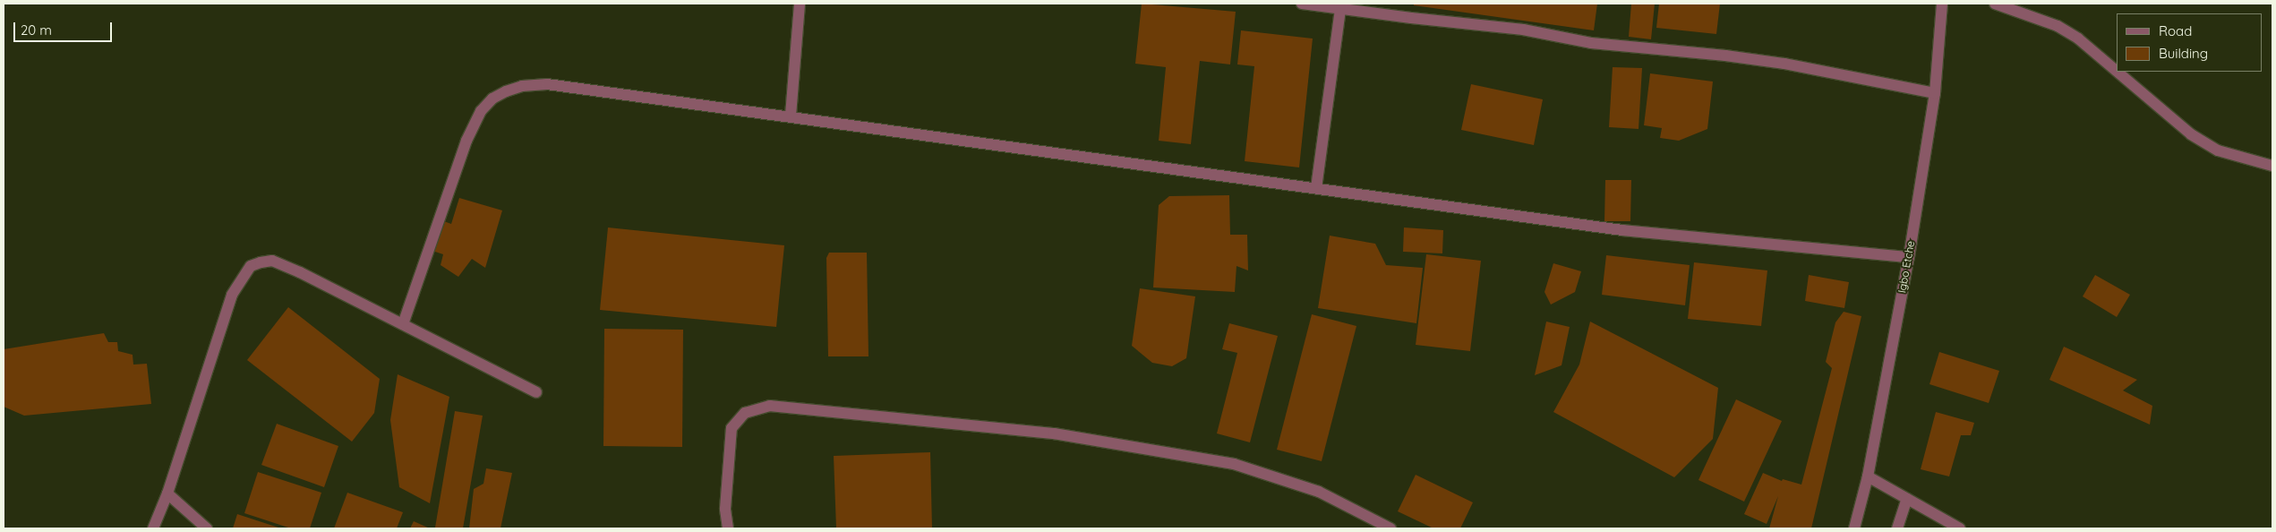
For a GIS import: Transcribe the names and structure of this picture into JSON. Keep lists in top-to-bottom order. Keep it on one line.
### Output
{"streets":{"street":["Igbo Etche"]},"legend":["Road","Building"],"scale_bar":"20 m"}
